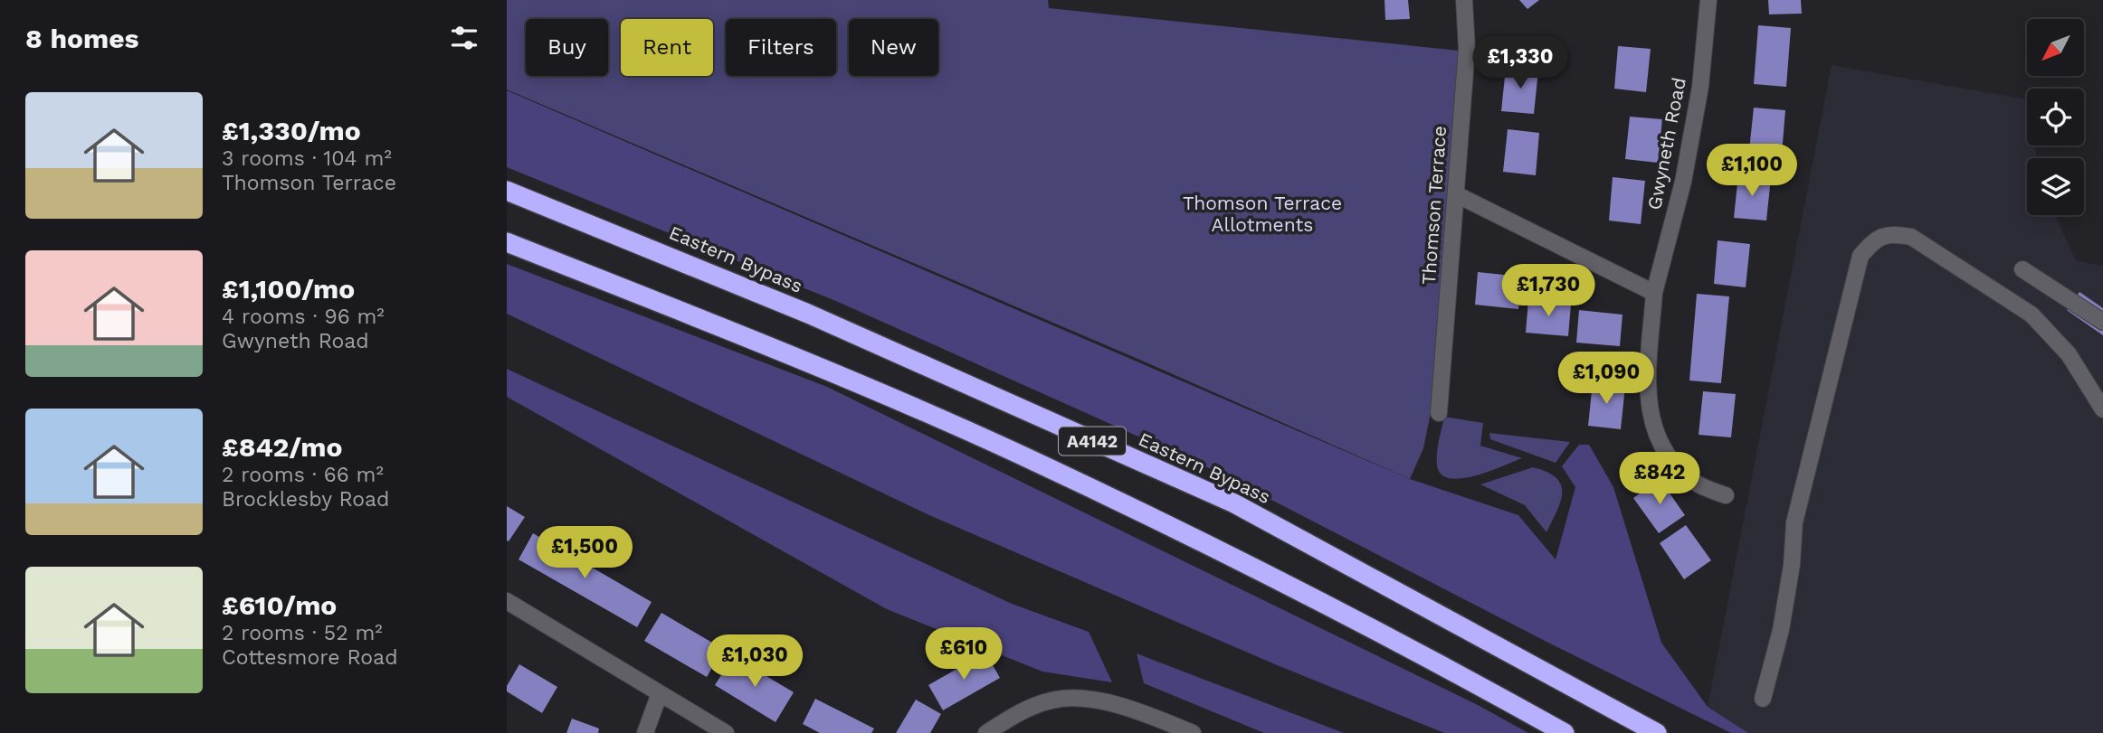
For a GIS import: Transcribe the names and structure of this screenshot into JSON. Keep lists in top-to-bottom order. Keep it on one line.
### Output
{"streets":{"highway":["Eastern Bypass","A4142"],"street":["Gwyneth Road","Thomson Terrace"]},"parks":["Thomson Terrace Allotments"],"north":"bottom left","page":{"heading":"8 homes","chip":["Buy","Rent","Filters","New"],"price":["£1,330","£1,100","£1,730","£1,090","£842","£1,500","£610","£1,030"],"list":[{"name":"£1,330/mo","note":"3 rooms · 104 m² · Thomson Terrace"},{"name":"£1,100/mo","note":"4 rooms · 96 m² · Gwyneth Road"},{"name":"£842/mo","note":"2 rooms · 66 m² · Brocklesby Road"},{"name":"£610/mo","note":"2 rooms · 52 m² · Cottesmore Road"}]}}
